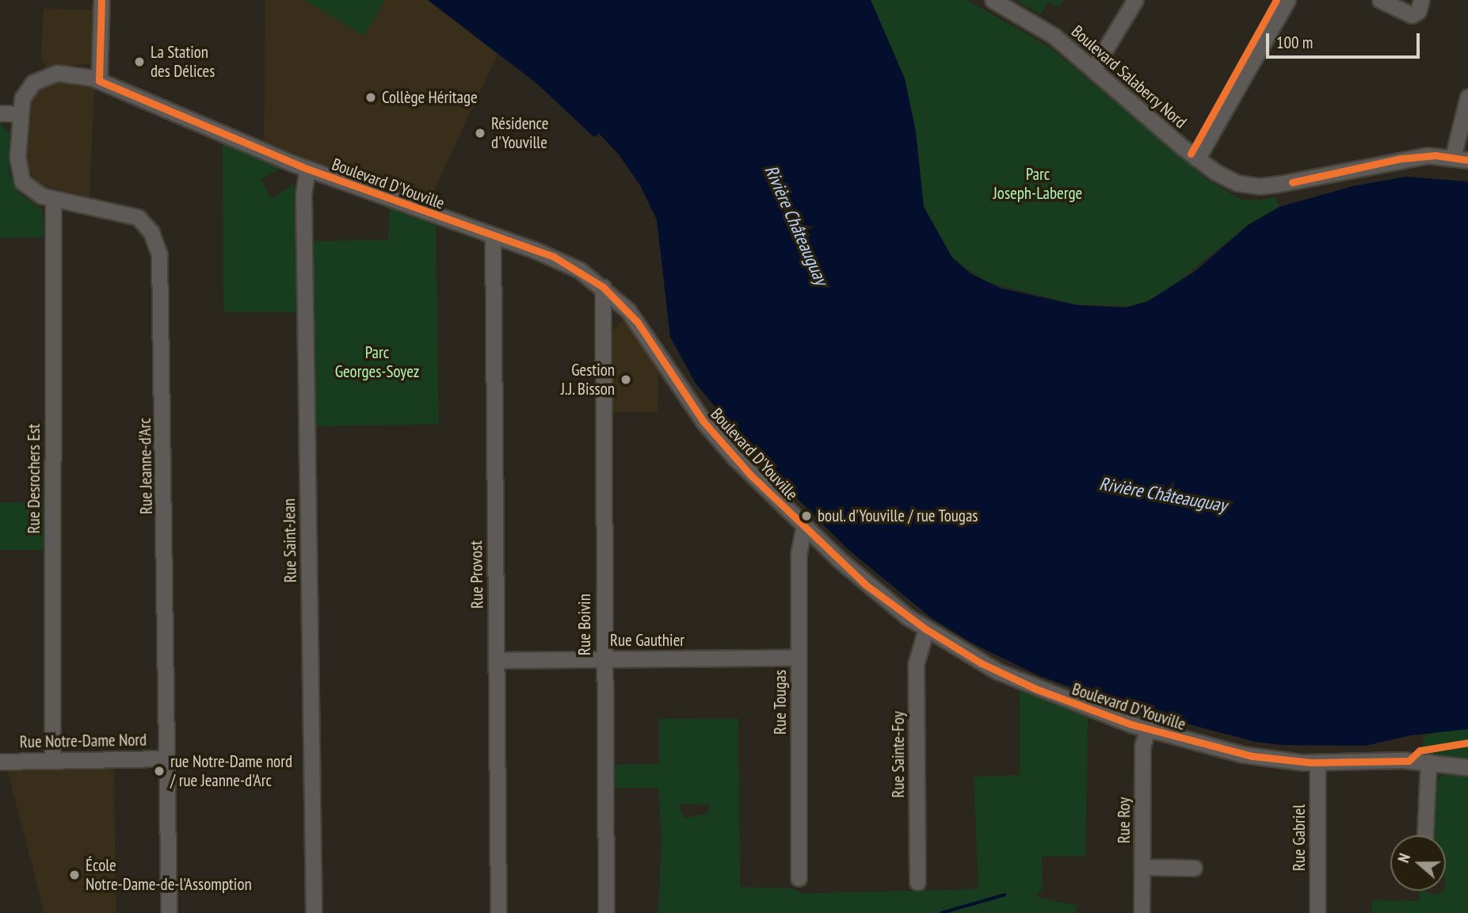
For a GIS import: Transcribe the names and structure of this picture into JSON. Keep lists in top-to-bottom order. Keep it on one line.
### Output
{"streets":{"street":["Boulevard Salaberry Nord","Boulevard D'Youville","Rue Jeanne-d'Arc","Rue Desrochers Est","Rue Saint-Jean","Rue Provost","Rue Boivin","Rue Gauthier","Rue Tougas","Rue Notre-Dame Nord","Rue Sainte-Foy","Rue Roy","Rue Gabriel"]},"crossings":[["Boulevard D'Youville","Rue Jeanne-d'Arc"],["Boulevard D'Youville","Rue Saint-Jean"],["Boulevard D'Youville","Rue Provost"],["Boulevard D'Youville","Rue Boivin"],["Boulevard D'Youville","Rue Tougas"],["Boulevard D'Youville","Rue Sainte-Foy"],["Boulevard D'Youville","Rue Roy"],["Boulevard D'Youville","Rue Gabriel"],["Rue Jeanne-d'Arc","Rue Desrochers Est"],["Rue Jeanne-d'Arc","Rue Notre-Dame Nord"],["Rue Desrochers Est","Rue Notre-Dame Nord"],["Rue Provost","Rue Gauthier"],["Rue Boivin","Rue Gauthier"],["Rue Gauthier","Rue Tougas"]],"water":["Rivière Châteauguay"],"parks":["Parc Joseph-Laberge","Parc Georges-Soyez"],"places":["La Station des Délices","Collège Héritage","Résidence d'Youville","Gestion J.J. Bisson","boul. d'Youville / rue Tougas","rue Notre-Dame nord / rue Jeanne-d'Arc","École Notre-Dame-de-l'Assomption"],"scale_bar":"100 m","north":"left"}
